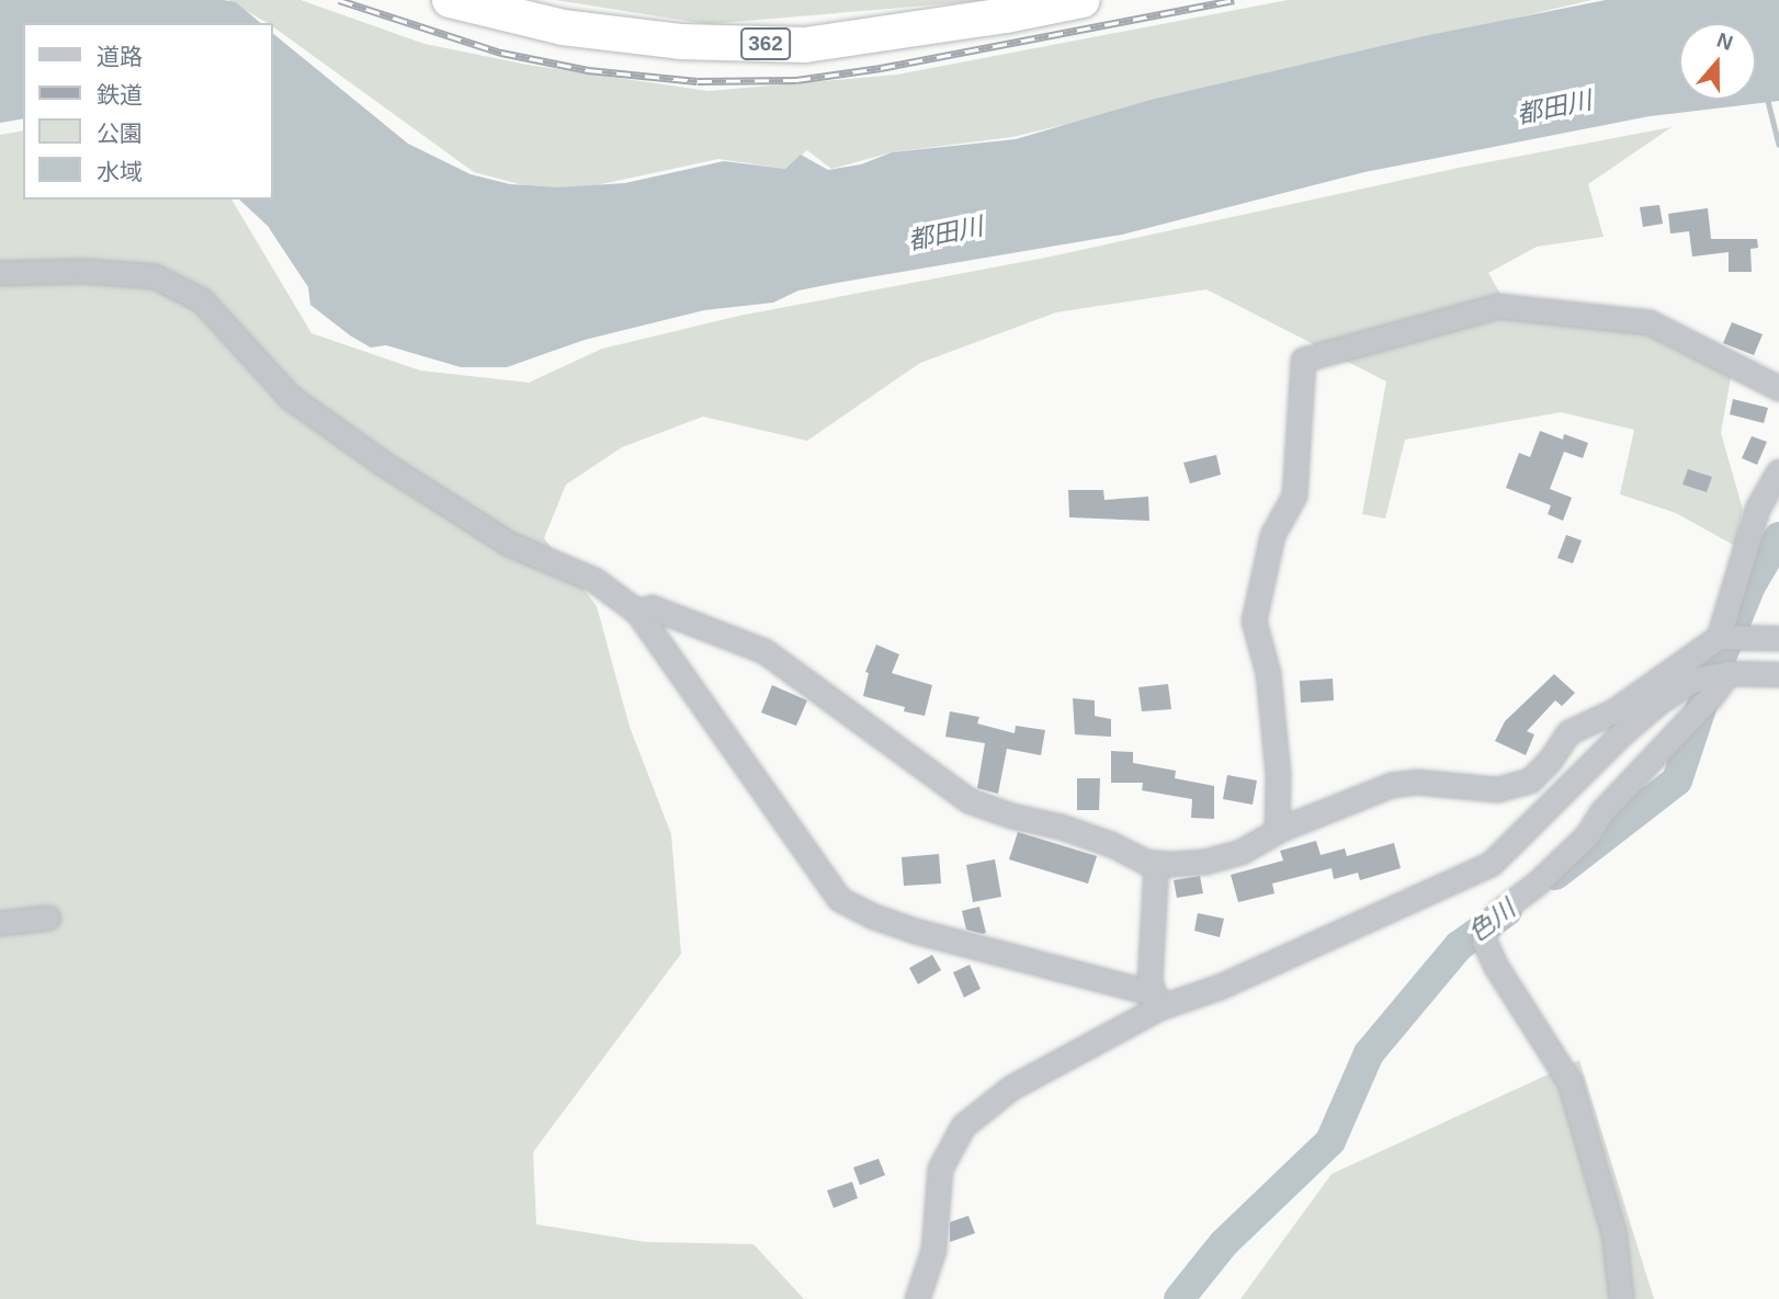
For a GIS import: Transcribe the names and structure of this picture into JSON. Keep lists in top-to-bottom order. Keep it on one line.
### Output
{"streets":{"highway":["362"]},"water":["都田川","色川"],"legend":["道路","鉄道","公園","水域"],"north":"top"}
